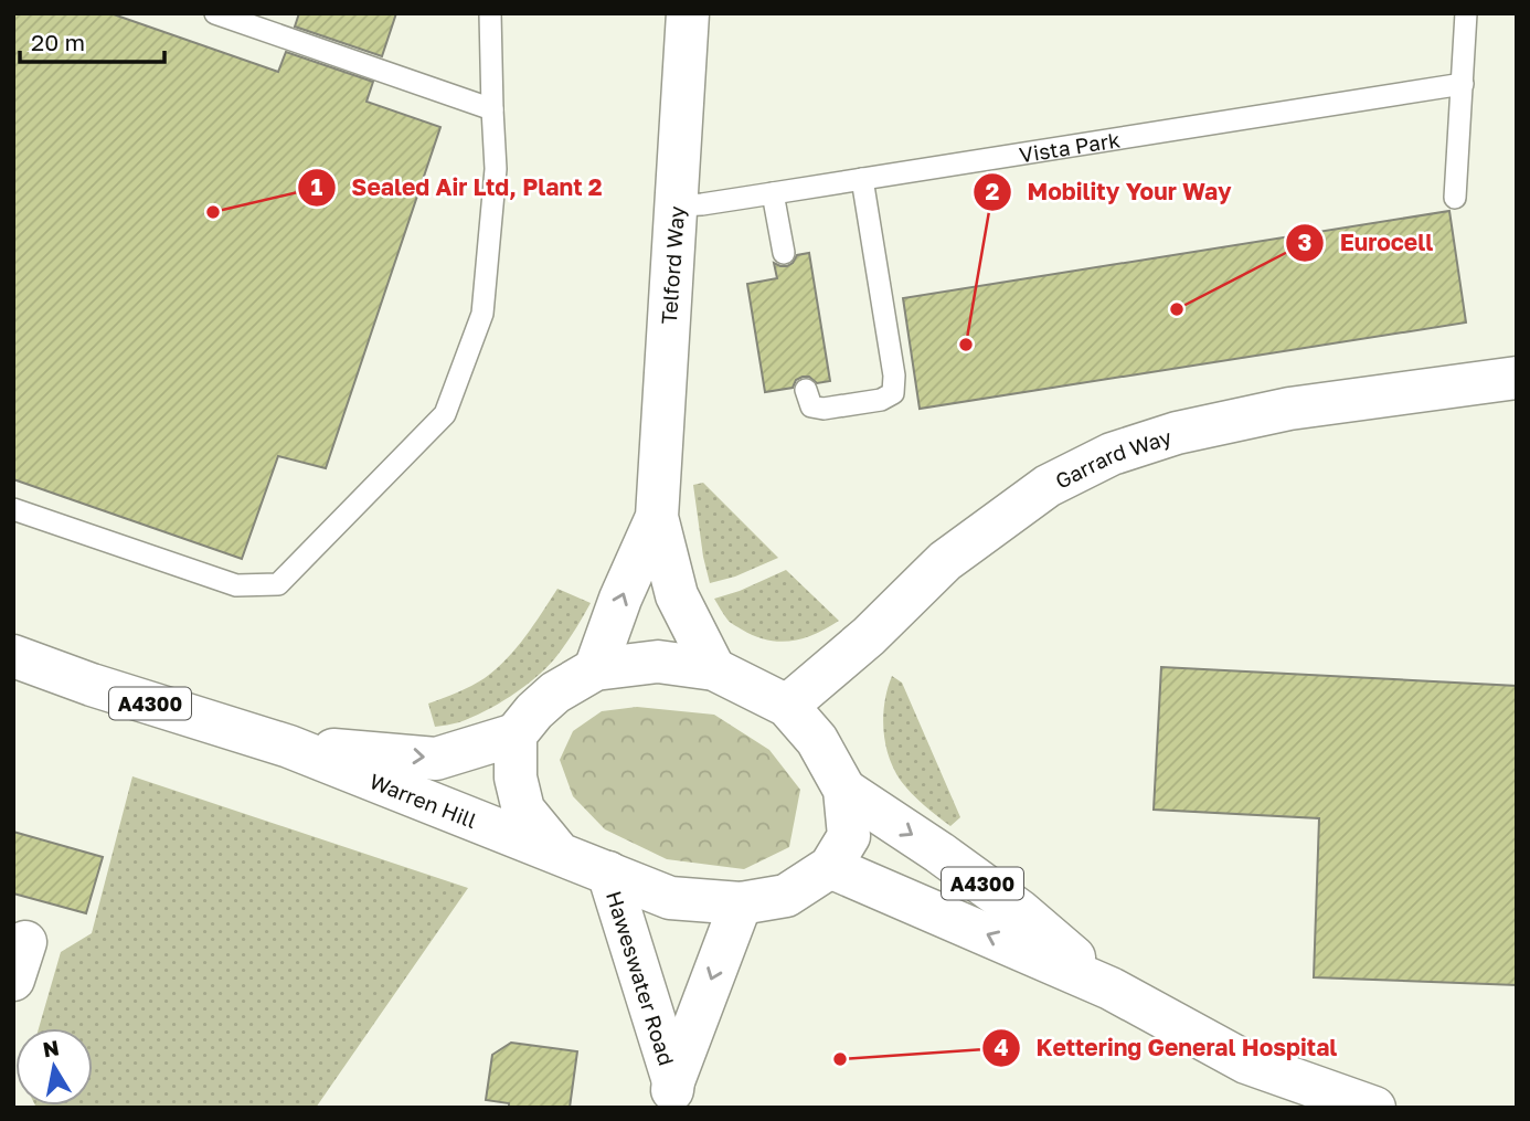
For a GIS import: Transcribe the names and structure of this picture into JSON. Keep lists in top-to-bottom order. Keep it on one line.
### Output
{"streets":{"main road":["Telford Way","Garrard Way","A4300","Warren Hill","Haweswater Road"],"lane":["Vista Park"]},"crossings":[["Vista Park","Telford Way"],["Telford Way","A4300"],["Garrard Way","A4300"],["A4300","Warren Hill"],["A4300","Haweswater Road"]],"one_way":["Haweswater Road"],"places":["Sealed Air Ltd, Plant 2","Eurocell","Mobility Your Way","Kettering General Hospital"],"scale_bar":"20 m","north":"top"}
